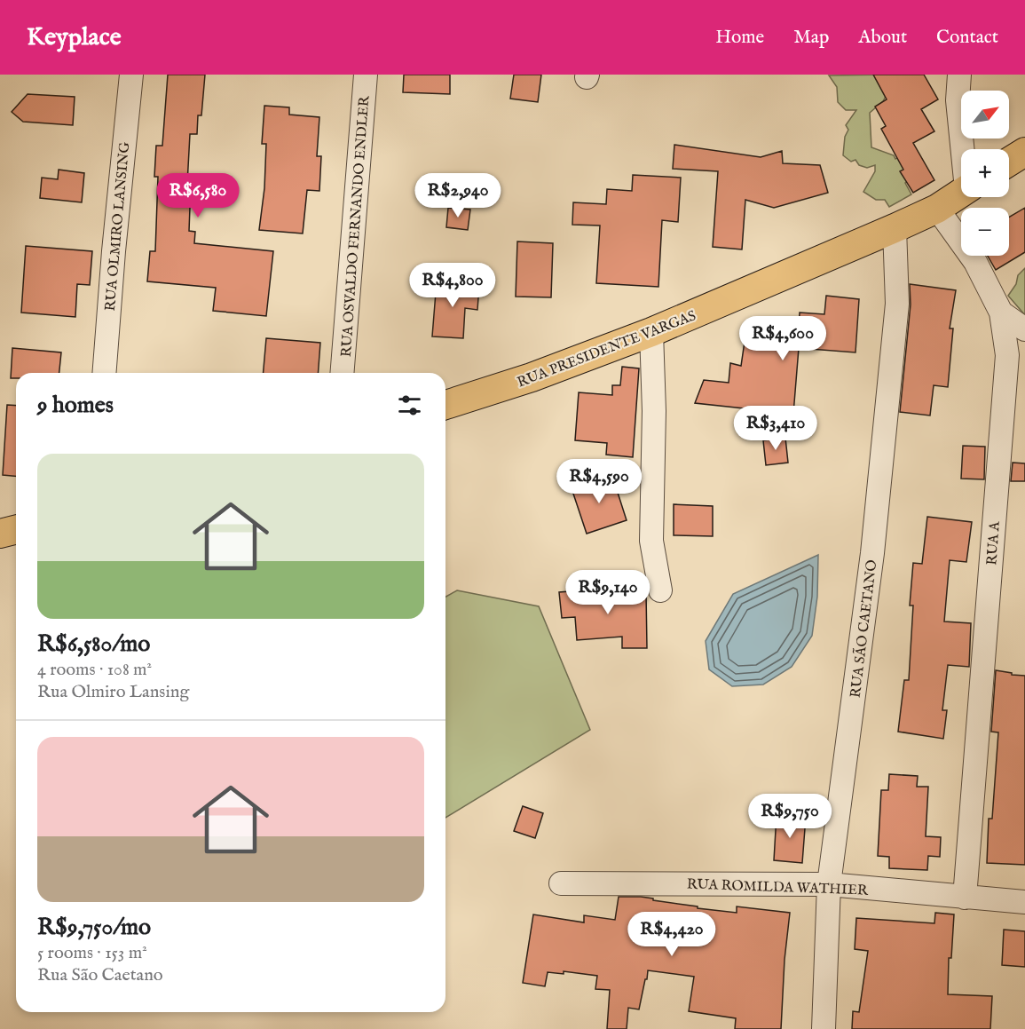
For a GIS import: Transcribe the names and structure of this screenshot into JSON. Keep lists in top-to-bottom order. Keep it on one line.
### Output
{"streets":{"main road":["RUA PRESIDENTE VARGAS"],"street":["RUA OLMIRO LANSING","RUA OSVALDO FERNANDO ENDLER","RUA A","RUA SÃO CAETANO","RUA ROMILDA WATHIER"]},"crossings":[["RUA PRESIDENTE VARGAS","RUA A"],["RUA PRESIDENTE VARGAS","RUA SÃO CAETANO"],["RUA A","RUA ROMILDA WATHIER"],["RUA SÃO CAETANO","RUA ROMILDA WATHIER"]],"north":"top right","page":{"header":"Keyplace","nav":["Home","Map","About","Contact"],"map_buttons":["+","−"],"price":["R$6,580","R$2,940","R$4,800","R$4,600","R$3,410","R$4,590","R$9,140","R$9,750","R$4,420"],"heading":"9 homes","list":[{"name":"R$6,580/mo","note":"4 rooms · 108 m² · Rua Olmiro Lansing"},{"name":"R$9,750/mo","note":"5 rooms · 153 m² · Rua São Caetano"}]}}
